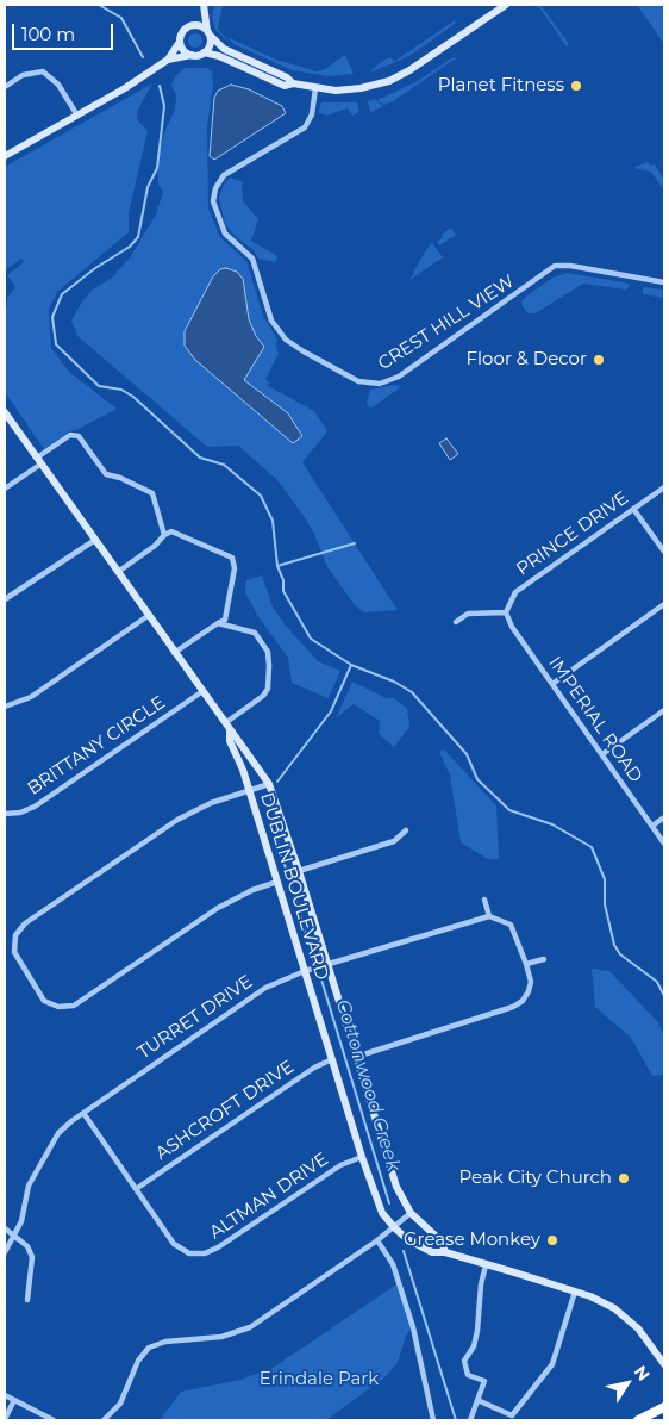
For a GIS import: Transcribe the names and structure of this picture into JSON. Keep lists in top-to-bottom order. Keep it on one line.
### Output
{"streets":{"main road":["DUBLIN BOULEVARD"],"street":["CREST HILL VIEW","PRINCE DRIVE","IMPERIAL ROAD","BRITTANY CIRCLE","TURRET DRIVE","ASHCROFT DRIVE","ALTMAN DRIVE"]},"crossings":[["PRINCE DRIVE","IMPERIAL ROAD"],["BRITTANY CIRCLE","DUBLIN BOULEVARD"],["DUBLIN BOULEVARD","TURRET DRIVE"],["DUBLIN BOULEVARD","ASHCROFT DRIVE"],["DUBLIN BOULEVARD","ALTMAN DRIVE"],["TURRET DRIVE","ALTMAN DRIVE"],["ASHCROFT DRIVE","ALTMAN DRIVE"]],"water":["Cottonwood Creek"],"parks":["Erindale Park"],"places":["Planet Fitness","Floor & Decor","Peak City Church","Grease Monkey"],"scale_bar":"100 m","north":"top right"}
